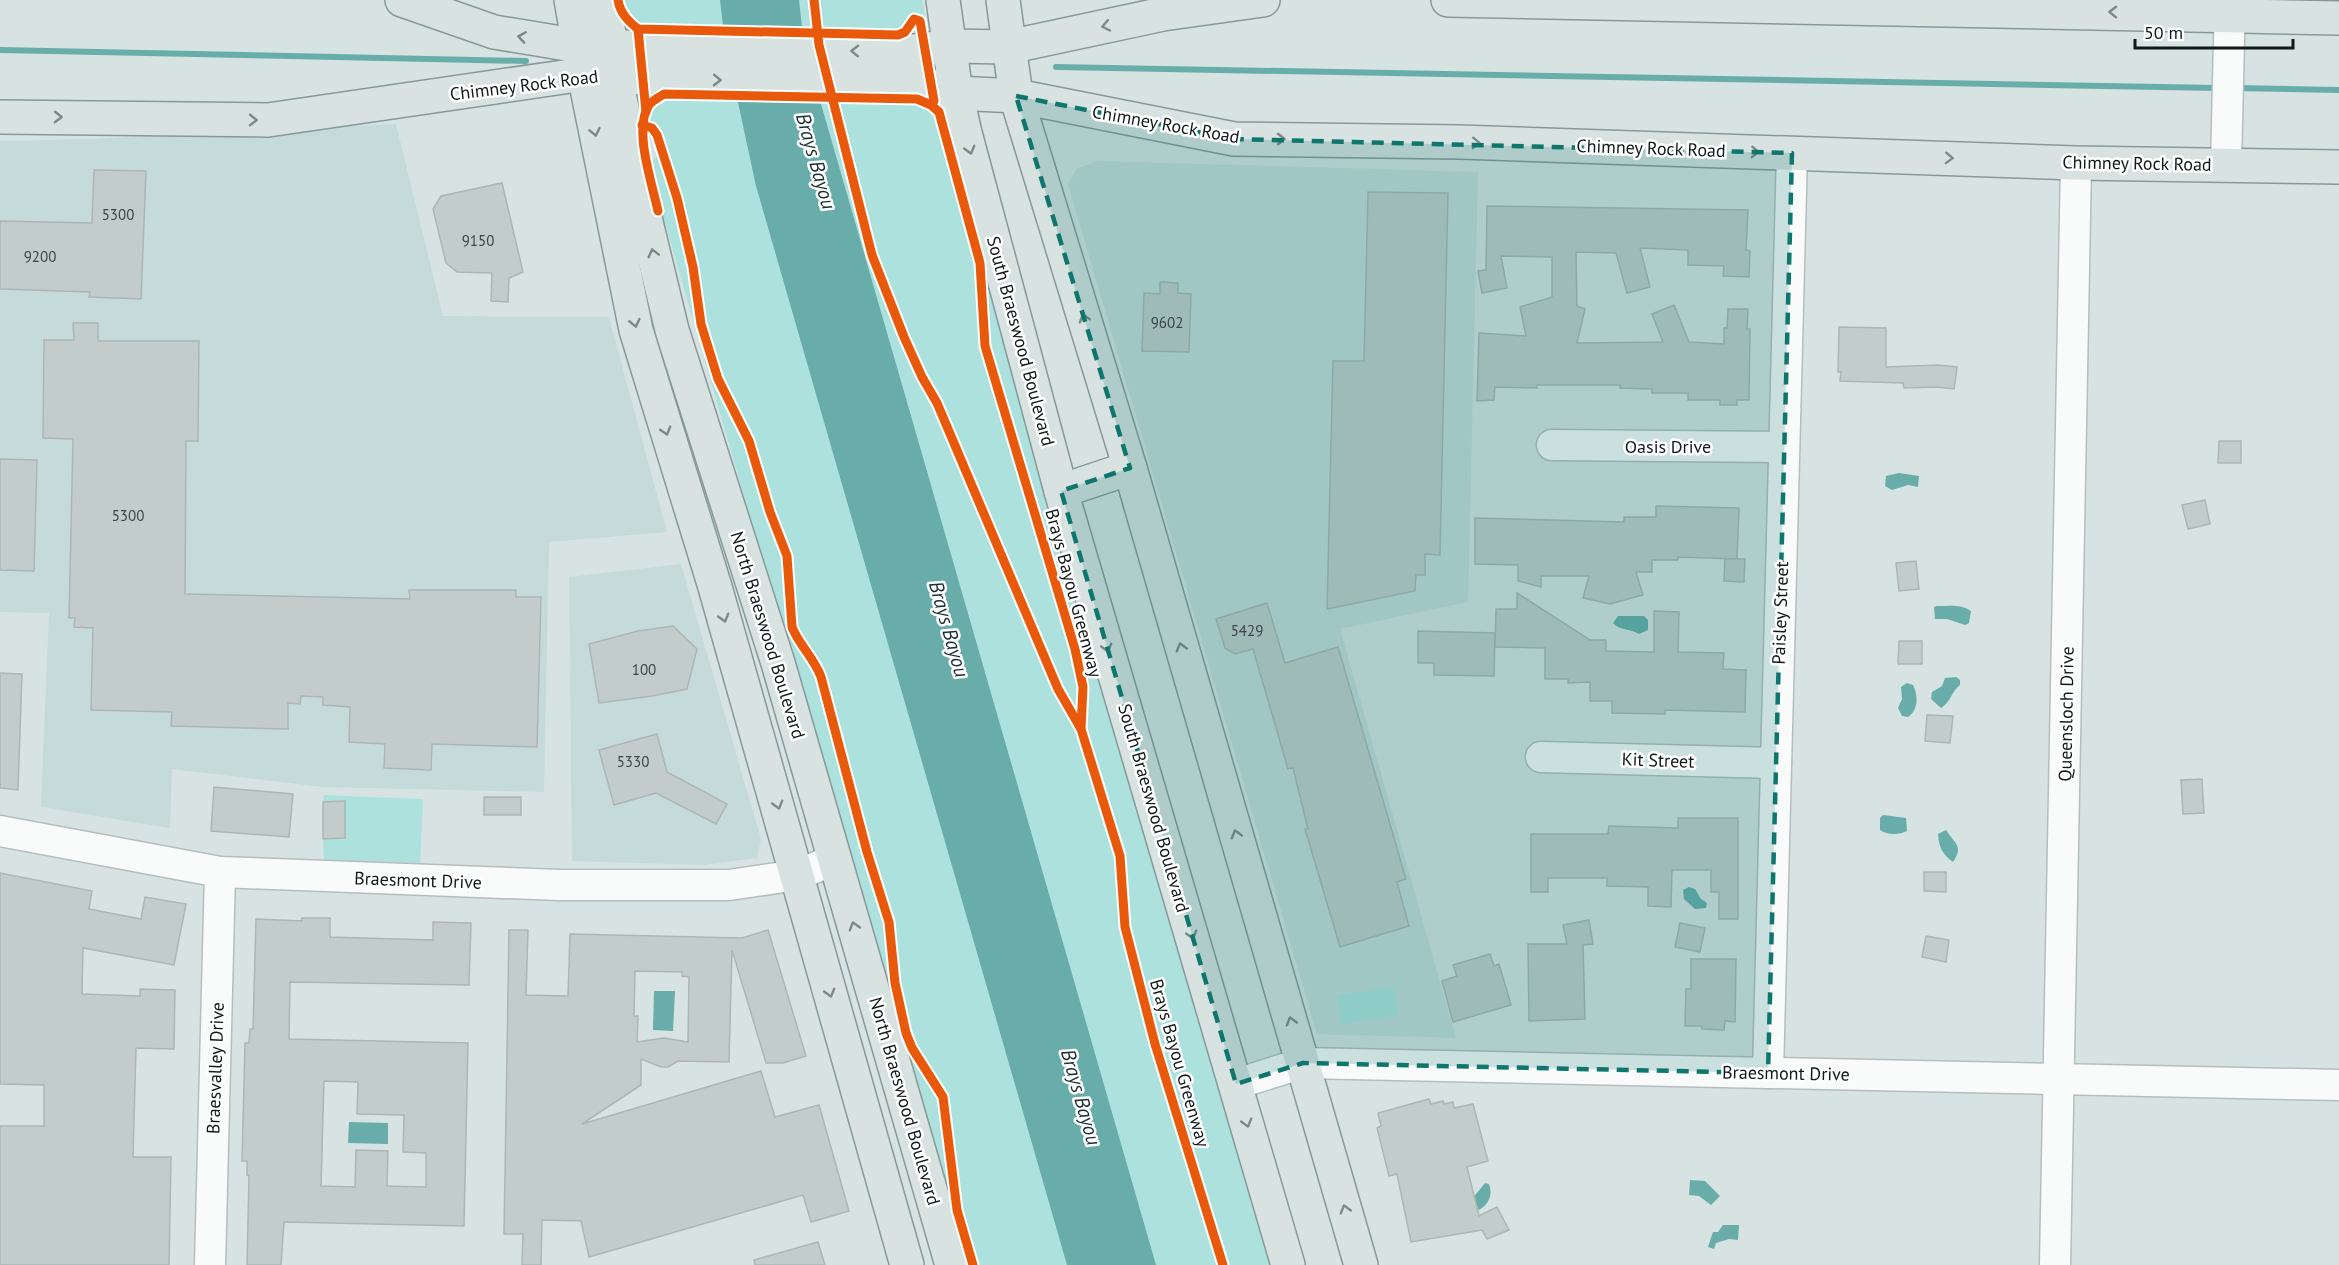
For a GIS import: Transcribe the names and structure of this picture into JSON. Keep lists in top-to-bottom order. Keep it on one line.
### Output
{"streets":{"main road":["Chimney Rock Road","South Braeswood Boulevard","North Braeswood Boulevard"],"street":["Oasis Drive","Paisley Street","Queensloch Drive","Kit Street","Braesmont Drive","Braesvalley Drive"],"cycle path":["Brays Bayou Greenway"]},"crossings":[["Chimney Rock Road","South Braeswood Boulevard"],["Chimney Rock Road","Paisley Street"],["Chimney Rock Road","North Braeswood Boulevard"],["Chimney Rock Road","Queensloch Drive"],["South Braeswood Boulevard","Braesmont Drive"],["Oasis Drive","Paisley Street"],["Paisley Street","Kit Street"],["Paisley Street","Braesmont Drive"],["North Braeswood Boulevard","Braesmont Drive"],["Queensloch Drive","Braesmont Drive"],["Braesmont Drive","Braesvalley Drive"]],"water":["Brays Bayou"],"house_numbers":["5300","9150","9200","9602","5300","5429","100","5330"],"scale_bar":"50 m"}
